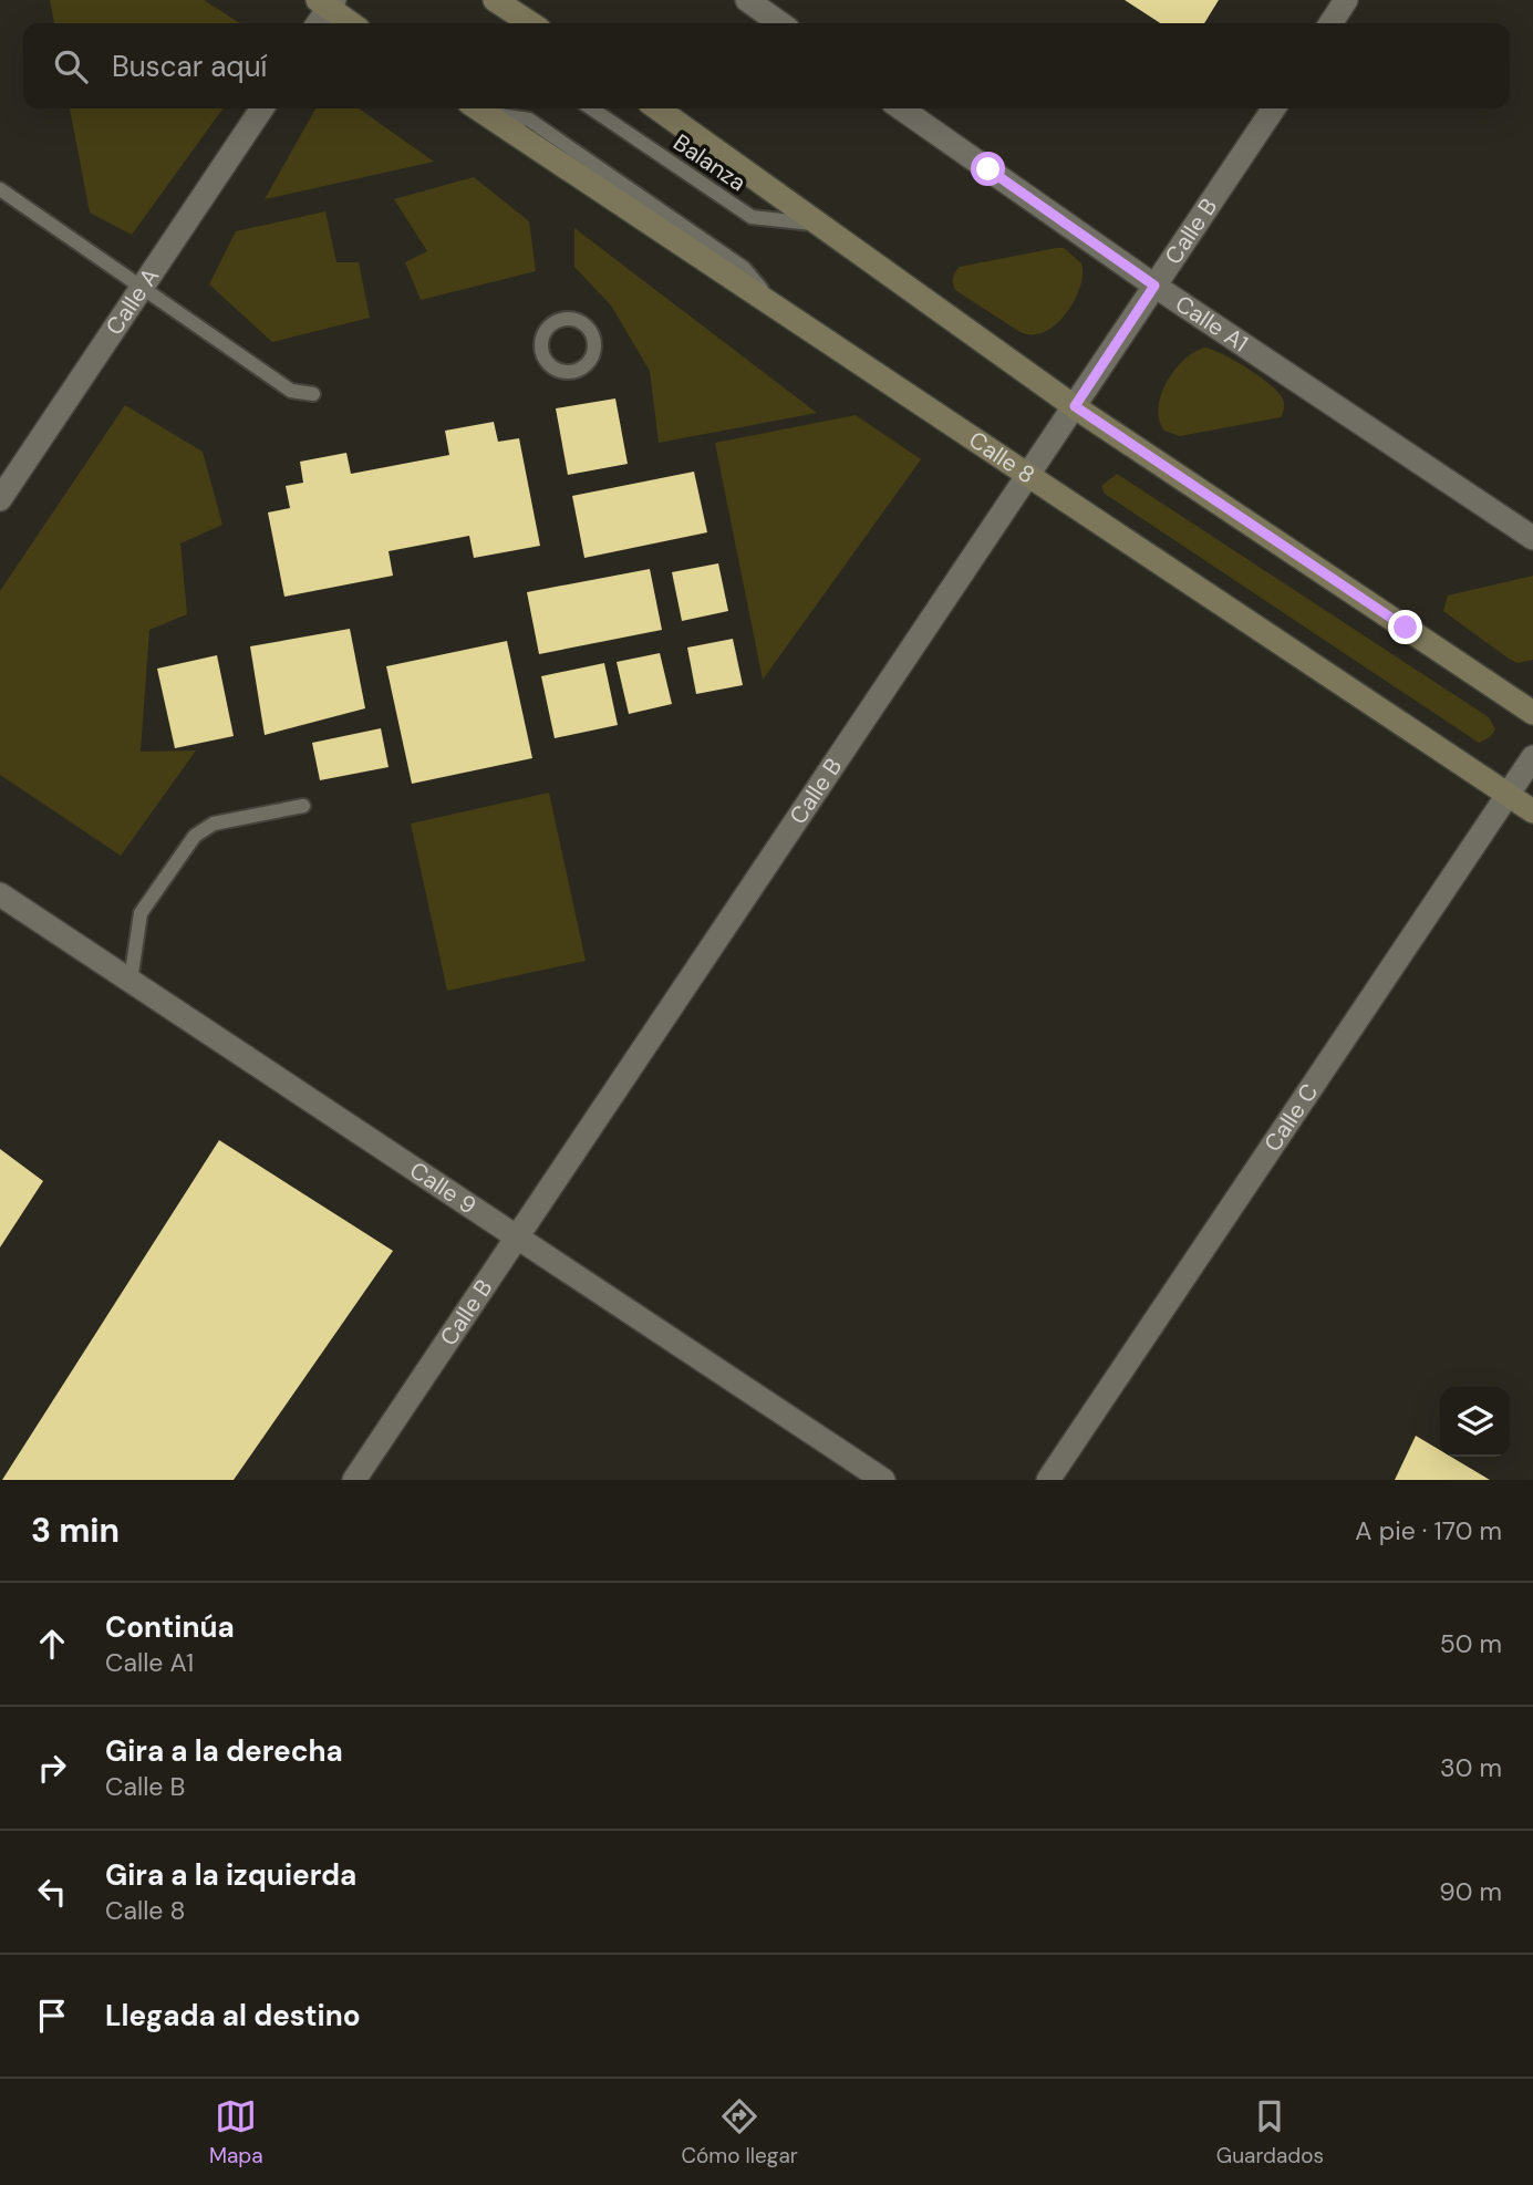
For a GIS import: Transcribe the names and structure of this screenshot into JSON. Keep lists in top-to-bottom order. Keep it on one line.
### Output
{"streets":{"street":["Calle B","Calle A","Calle A1","Calle 8","Calle C","Calle 9"],"lane":["Balanza"]},"crossings":[["Calle B","Calle A1"],["Calle B","Calle 8"],["Calle B","Calle 9"],["Calle 8","Calle C"]],"page":{"search":"Buscar aquí","heading":["3 min","A pie · 170 m"],"list":[["Continúa","Calle A1","50 m"],["Gira a la derecha","Calle B","30 m"],["Gira a la izquierda","Calle 8","90 m"],"Llegada al destino"],"nav":["Mapa","Cómo llegar","Guardados"]}}
